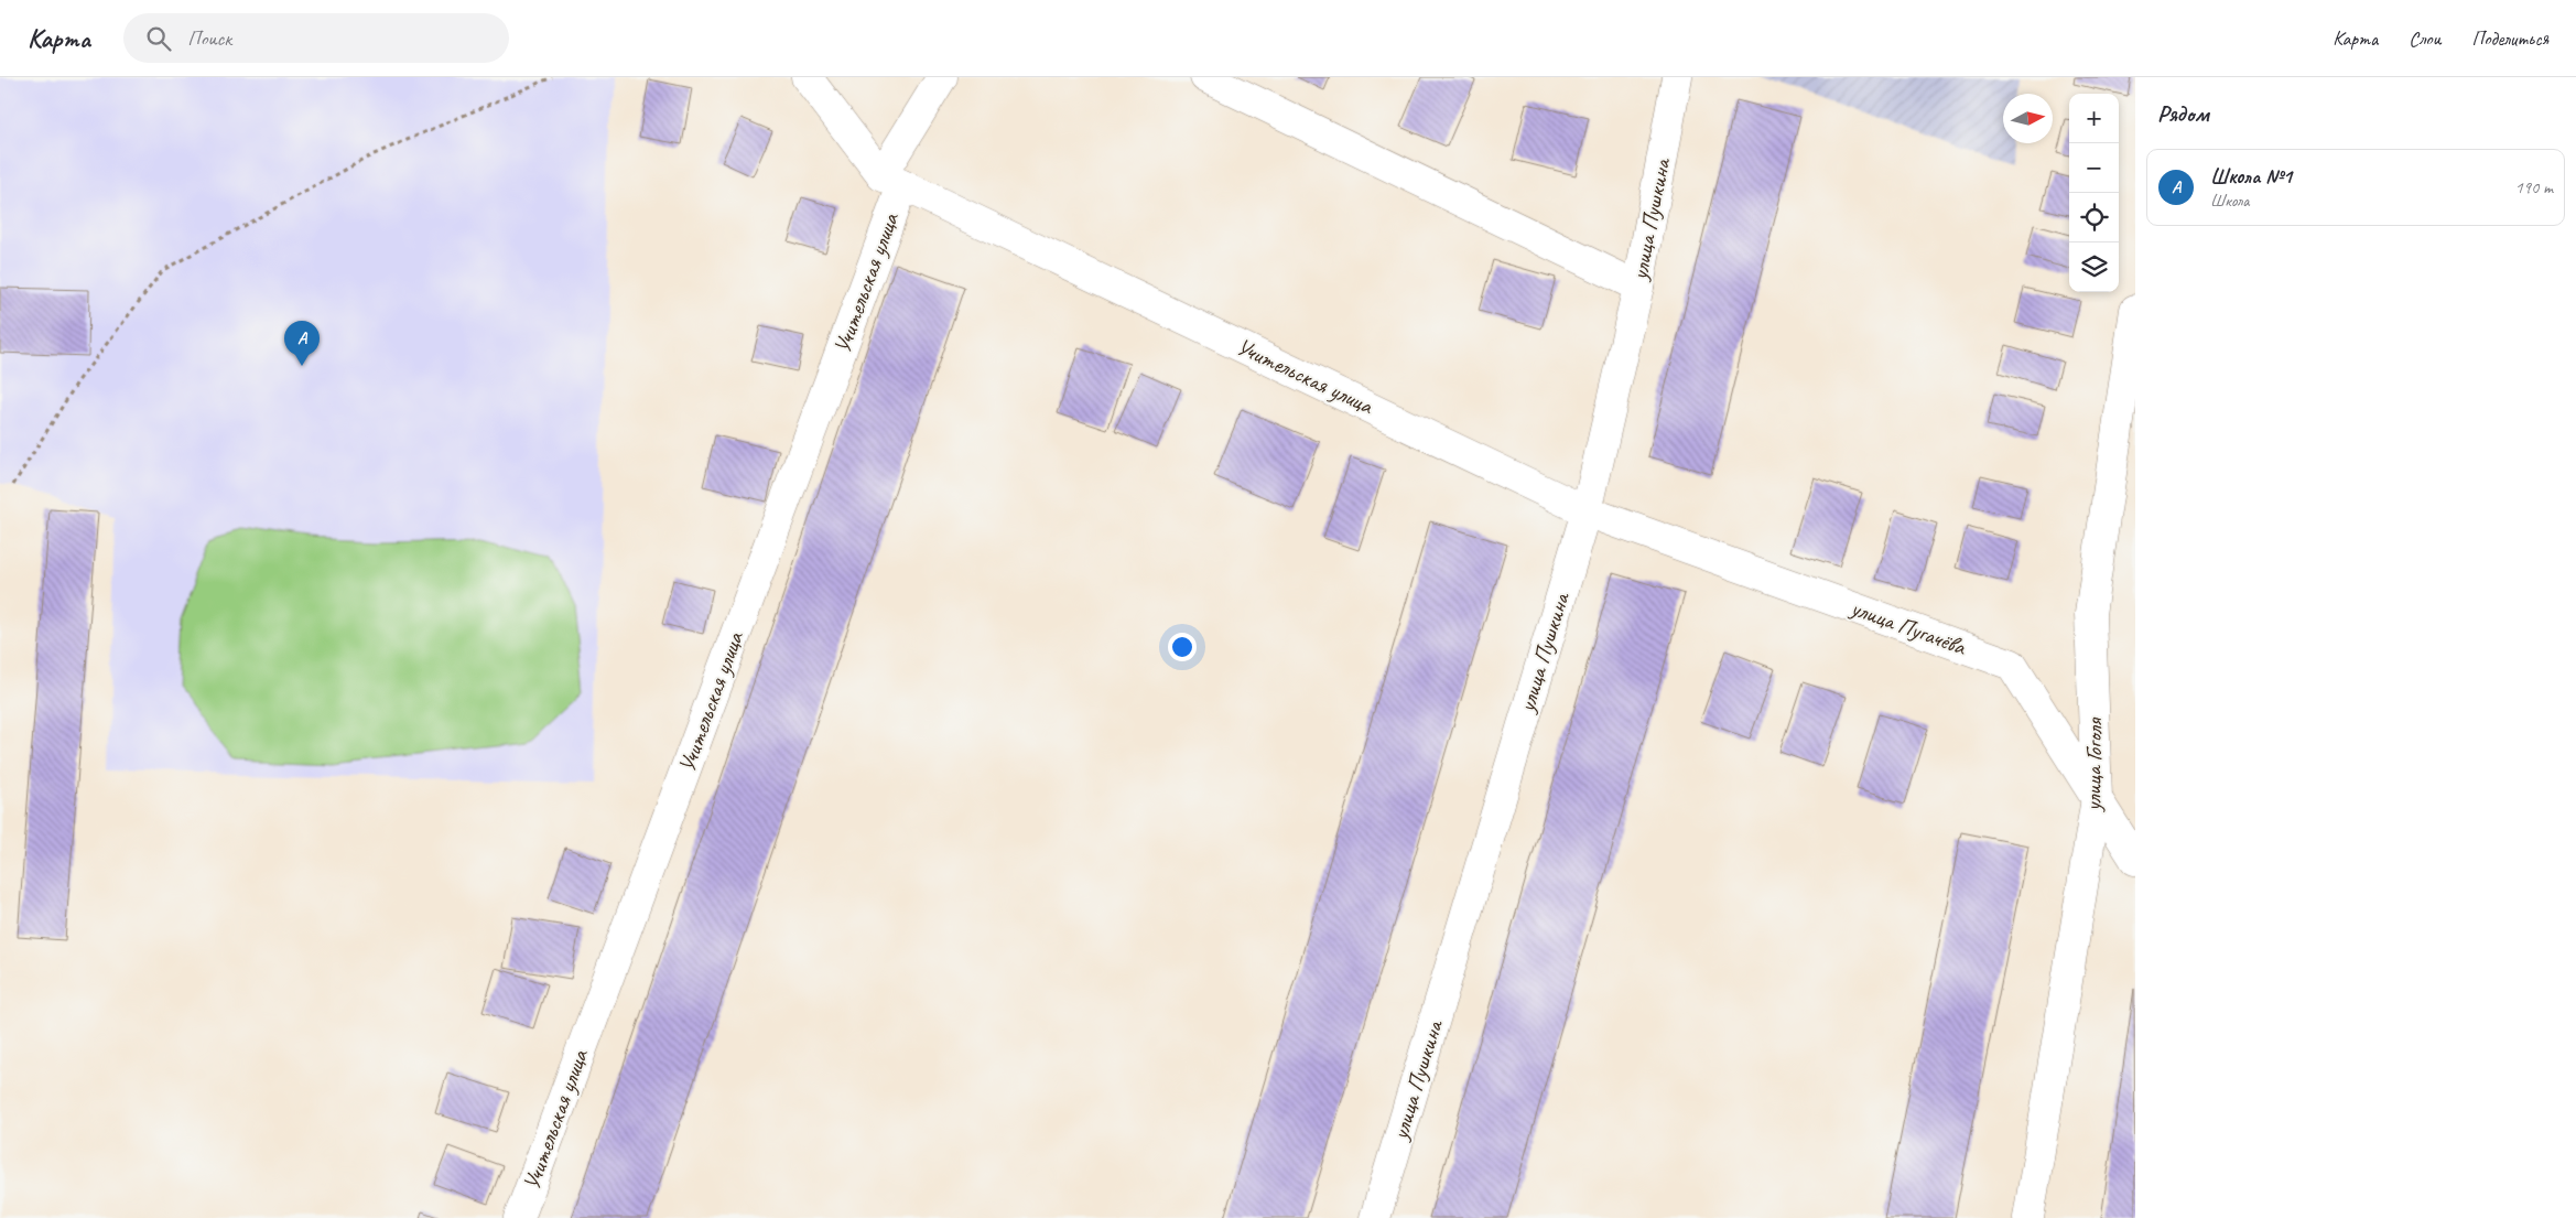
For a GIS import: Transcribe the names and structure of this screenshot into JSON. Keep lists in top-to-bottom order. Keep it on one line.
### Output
{"streets":{"street":["улица Пушкина","Учительская улица","улица Пугачёва","улица Гоголя"]},"crossings":[["улица Пушкина","Учительская улица"],["улица Пушкина","улица Пугачёва"],["Учительская улица","улица Пугачёва"],["улица Пугачёва","улица Гоголя"]],"north":"right","page":{"header":"Карта","search":"Поиск","nav":["Карта","Слои","Поделиться"],"heading":"Рядом","map_buttons":["+","−"],"list":[{"mark":"A","name":"Школа №1","note":"Школа","value":"190 m"}],"pins":"A"}}
